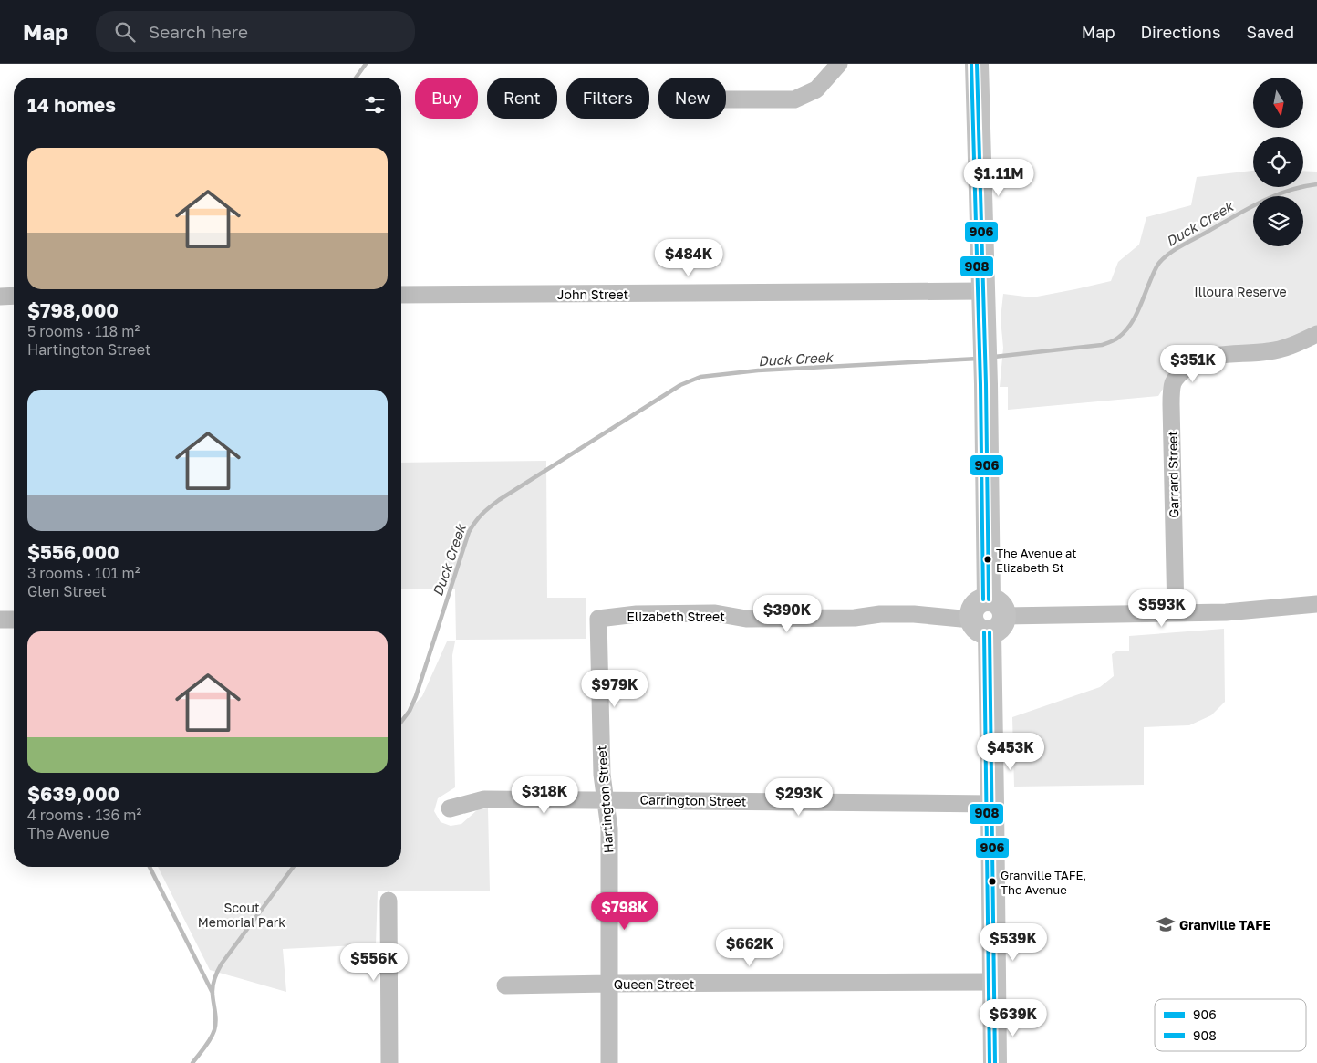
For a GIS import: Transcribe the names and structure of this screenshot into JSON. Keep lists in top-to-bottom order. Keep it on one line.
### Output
{"streets":{"street":["John Street","Garrard Street","Elizabeth Street","Hartington Street","Carrington Street","Queen Street"]},"crossings":[["Elizabeth Street","Hartington Street"],["Hartington Street","Carrington Street"],["Hartington Street","Queen Street"]],"water":["Duck Creek"],"parks":["Illoura Reserve","Scout Memorial Park"],"places":{"other":["The Avenue at Elizabeth St","Granville TAFE, The Avenue"],"school or university":["Granville TAFE"]},"lines":["transit line 906","transit line 908"],"legend":["906","908"],"north":"bottom","page":{"header":"Map","search":"Search here","nav":["Map","Directions","Saved"],"chip":["Buy","Rent","Filters","New"],"heading":"14 homes","list":[{"name":"$798,000","note":"5 rooms · 118 m² · Hartington Street"},{"name":"$556,000","note":"3 rooms · 101 m² · Glen Street"},{"name":"$639,000","note":"4 rooms · 136 m² · The Avenue"}],"price":["$1.11M","$484K","$351K","$593K","$390K","$979K","$453K","$318K","$293K","$798K","$539K","$662K","$556K","$639K"]}}
